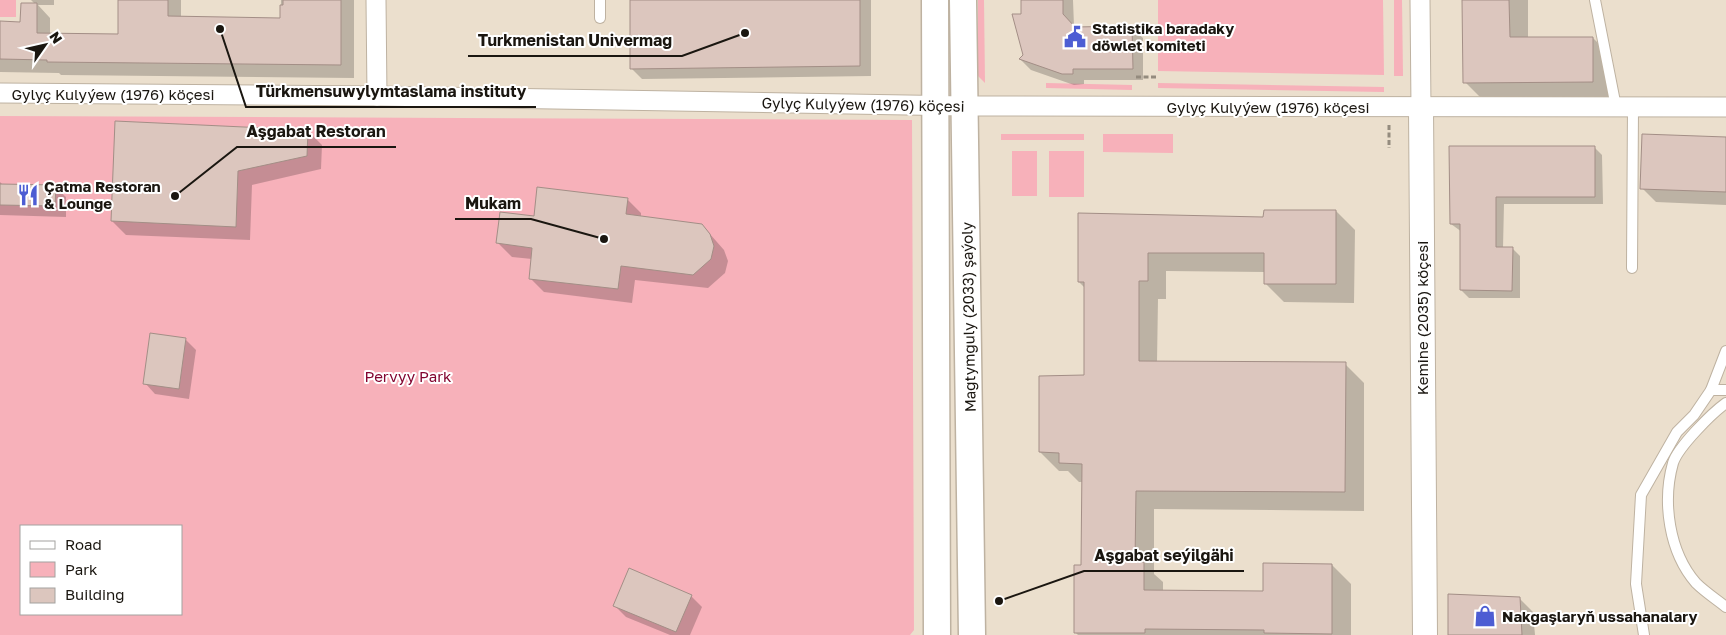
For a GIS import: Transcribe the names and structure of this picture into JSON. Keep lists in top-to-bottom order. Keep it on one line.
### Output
{"streets":{"main road":["Magtymguly (2033) şaýoly"],"street":["Gylyç Kulyýew (1976) köçesi","Kemine (2035) köçesi"]},"crossings":[["Gylyç Kulyýew (1976) köçesi","Magtymguly (2033) şaýoly"],["Gylyç Kulyýew (1976) köçesi","Kemine (2035) köçesi"]],"parks":["Pervyy Park"],"places":{"other":["Türkmensuwylymtaslama instituty","Turkmenistan Univermag","Aşgabat Restoran","Mukam","Aşgabat seýilgähi"],"public building":["Statistika baradaky döwlet komiteti"],"restaurant":["Çatma Restoran & Lounge"],"shop":["Nakgaşlaryň ussahanalary"]},"legend":["Road","Park","Building"],"north":"top right"}
